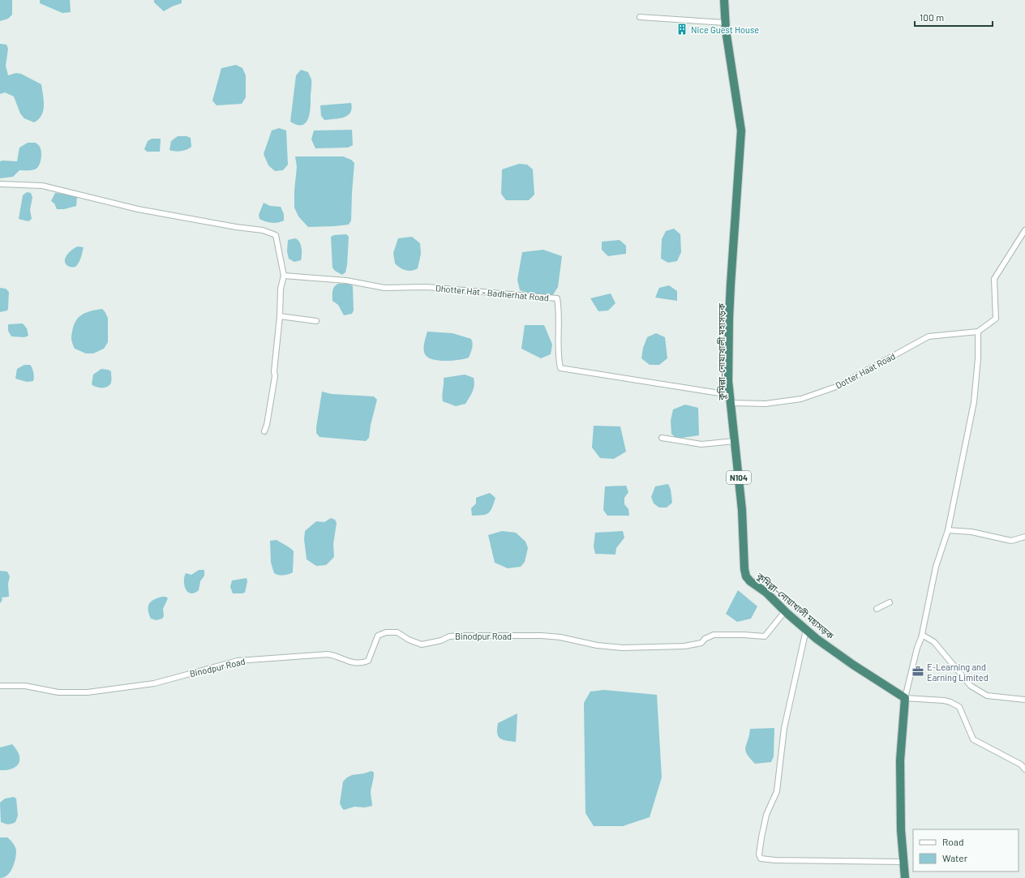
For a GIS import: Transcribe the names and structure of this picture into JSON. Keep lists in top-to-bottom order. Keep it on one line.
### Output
{"streets":{"highway":["কুমিল্লা–নোয়াখালী মহাসড়ক","N104"],"street":["Dhotter Hat - Badherhat Road","Dotter Haat Road","Binodpur Road"]},"crossings":[["Dhotter Hat - Badherhat Road","কুমিল্লা–নোয়াখালী মহাসড়ক"],["Dhotter Hat - Badherhat Road","Dotter Haat Road"],["কুমিল্লা–নোয়াখালী মহাসড়ক","Dotter Haat Road"],["কুমিল্লা–নোয়াখালী মহাসড়ক","Binodpur Road"]],"places":{"building":["Nice Guest House"],"office":["E-Learning and Earning Limited"]},"legend":["Road","Water"],"scale_bar":"100 m"}
